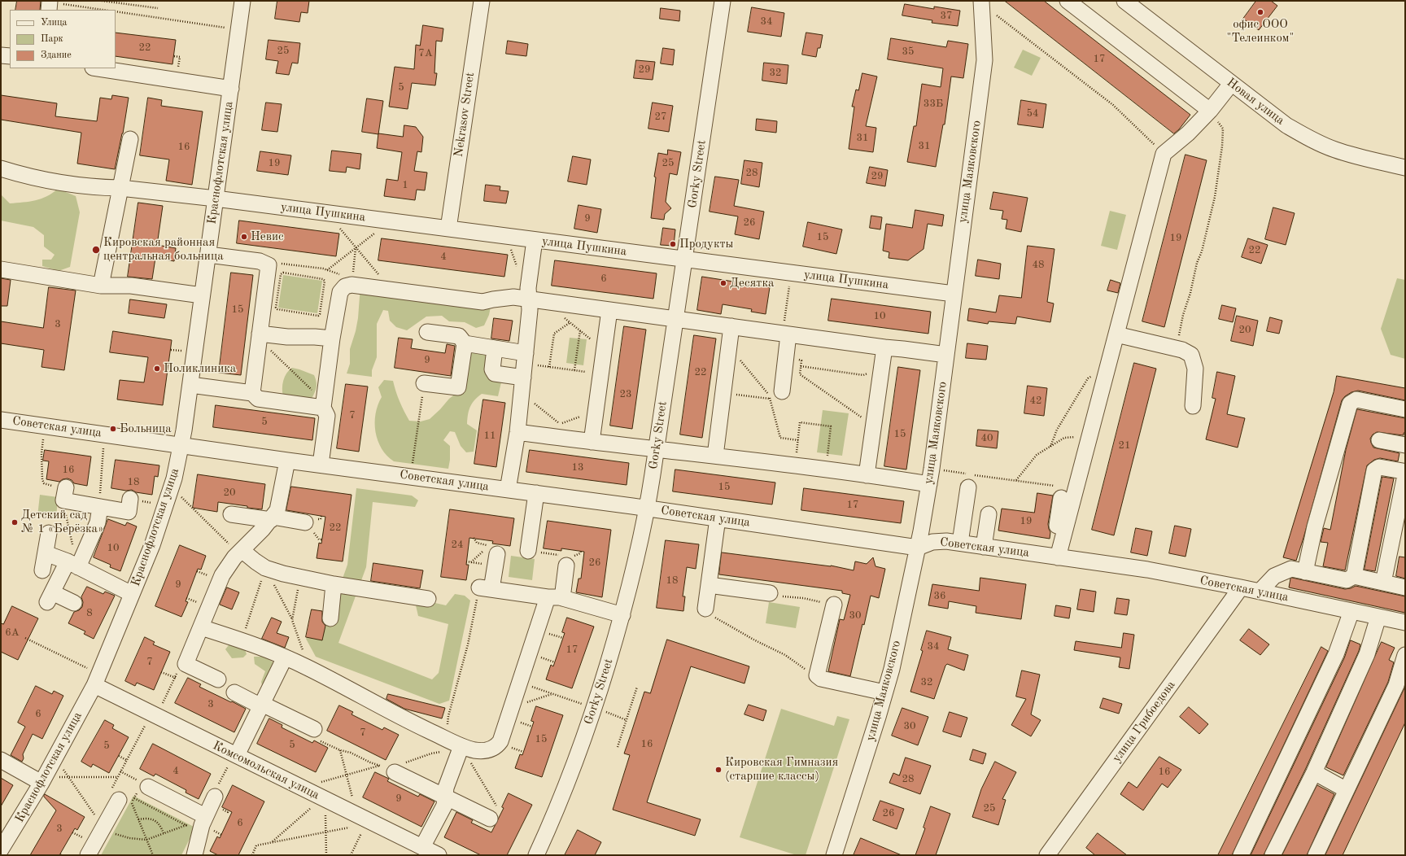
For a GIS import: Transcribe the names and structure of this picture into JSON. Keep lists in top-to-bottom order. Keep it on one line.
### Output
{"streets":{"street":["Новая улица","Nekrasov Street","Краснофлотская улица","улица Маяковского","Gorky Street","улица Пушкина","Советская улица","улица Грибоедова","Комсомольская улица"]},"crossings":[["Nekrasov Street","улица Пушкина"],["Краснофлотская улица","улица Пушкина"],["Краснофлотская улица","Советская улица"],["Краснофлотская улица","Комсомольская улица"],["улица Маяковского","улица Пушкина"],["улица Маяковского","Советская улица"],["Gorky Street","улица Пушкина"],["Gorky Street","Советская улица"],["Советская улица","улица Грибоедова"]],"places":["офис ООО \"Телеинком\"","Невис","Продукты","Кировская районная центральная больница","Десятка","Поликлиника","Больница","Детский сад № 1 «Берёзка»","Кировская Гимназия (старшие классы)"],"house_numbers":["37","34","22","25","35","7А","17","29","32","5","33Б","54","27","31","31","16","19","25","28","29","1","9","26","15","19","22","4","48","6","15","10","3","20","9","22","23","42","7","5","15","11","40","21","13","16","18","15","20","17","19","22","24","10","26","18","9","36","8","30","6А","34","17","7","32","3","6","30","7","15","16","5","5","4","16","28","9","25","26","6","3"],"legend":["Улица","Парк","Здание"]}
